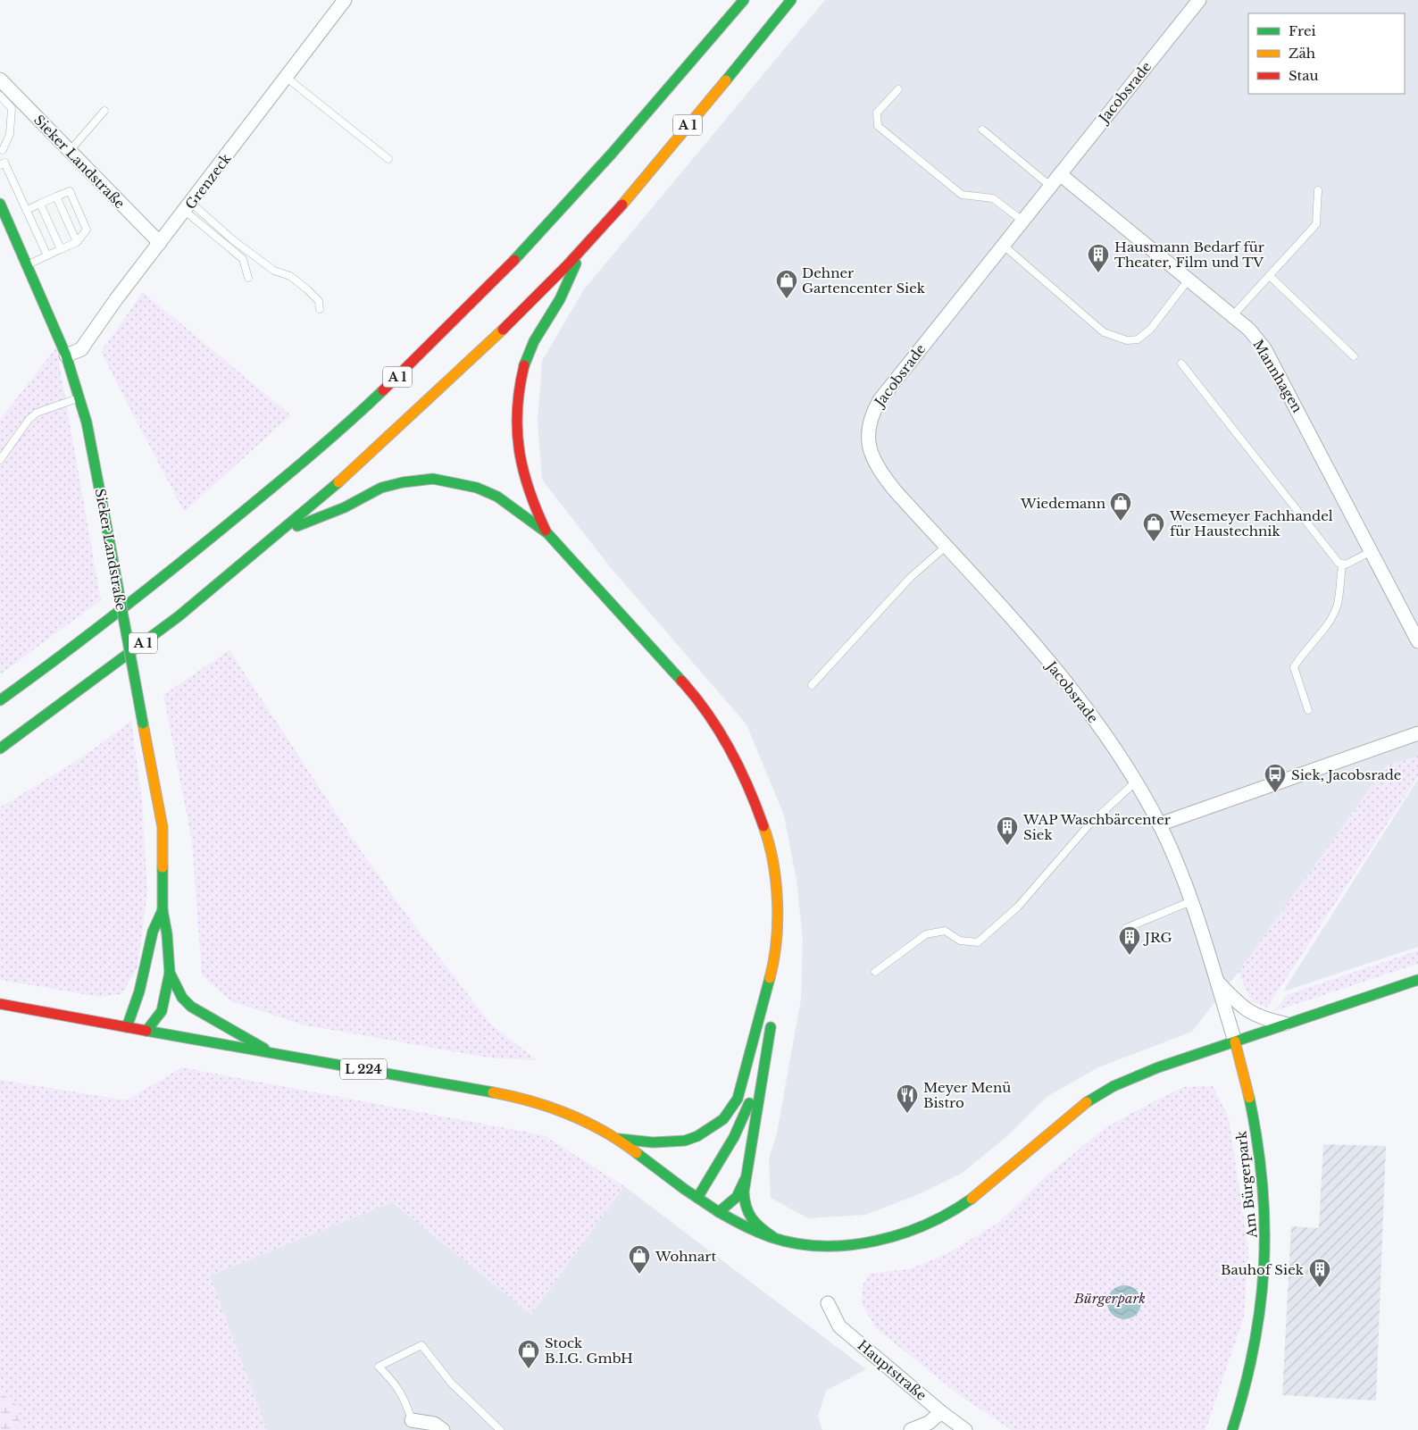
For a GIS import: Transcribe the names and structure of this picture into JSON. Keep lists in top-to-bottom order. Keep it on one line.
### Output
{"streets":{"main road":["A 1","Sieker Landstraße","L 224","Am Bürgerpark"],"street":["Jacobsrade","Grenzeck","Mannhagen","Hauptstraße"]},"crossings":[["Jacobsrade","Mannhagen"],["Jacobsrade","L 224"],["Jacobsrade","Am Bürgerpark"],["Sieker Landstraße","Grenzeck"],["Sieker Landstraße","L 224"],["L 224","Am Bürgerpark"]],"parks":["Bürgerpark"],"places":{"building":["Hausmann Bedarf für Theater, Film und TV","WAP Waschbärcenter Siek","JRG","Bauhof Siek"],"shop":["Dehner Gartencenter Siek","Wiedemann","Wesemeyer Fachhandel für Haustechnik","Wohnart","Stock B.I.G. GmbH"],"bus stop":["Siek, Jacobsrade"],"restaurant":["Meyer Menü Bistro"]},"legend":["Frei","Zäh","Stau"]}
